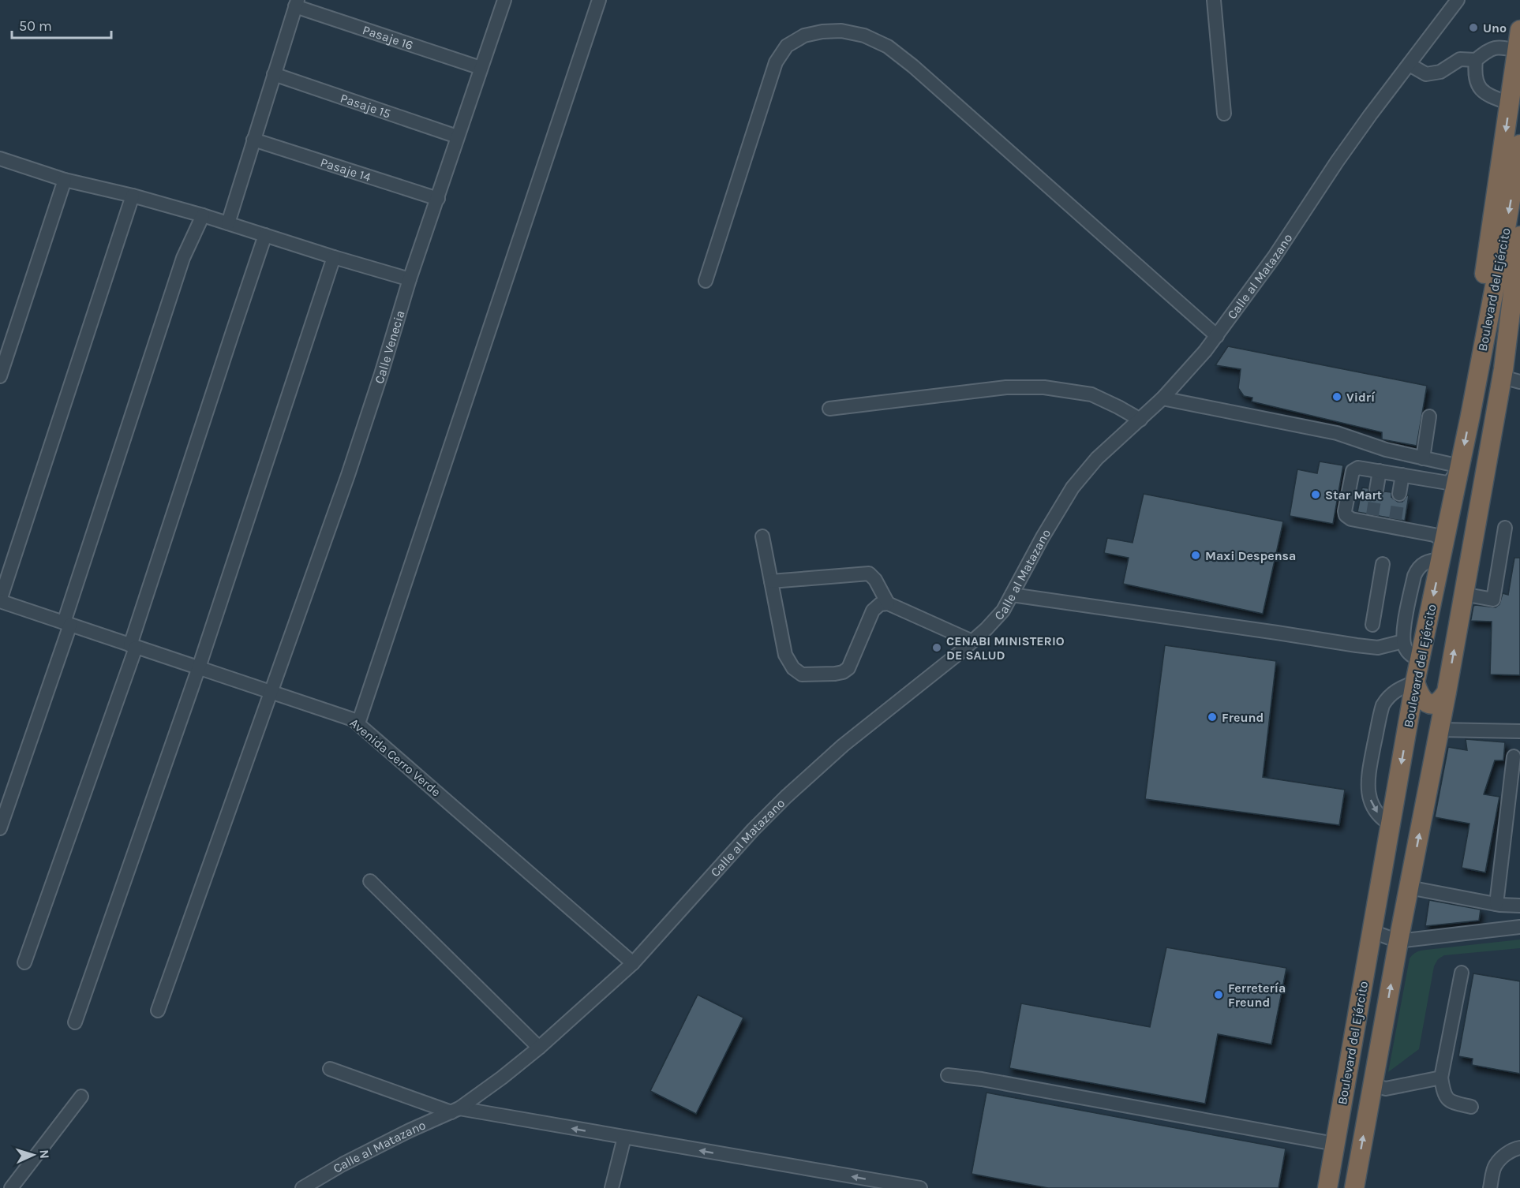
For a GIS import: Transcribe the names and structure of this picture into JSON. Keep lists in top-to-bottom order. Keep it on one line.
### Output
{"streets":{"highway":["Boulevard del Ejército"],"street":["Pasaje 16","Pasaje 15","Pasaje 14","Calle al Matazano","Calle Venecia","Avenida Cerro Verde"]},"crossings":[["Pasaje 16","Calle Venecia"],["Pasaje 15","Calle Venecia"],["Pasaje 14","Calle Venecia"],["Calle al Matazano","Avenida Cerro Verde"],["Calle Venecia","Avenida Cerro Verde"]],"places":["Uno","Vidrí","Star Mart","Maxi Despensa","CENABI MINISTERIO DE SALUD","Freund","Ferretería Freund"],"scale_bar":"50 m","north":"right"}
